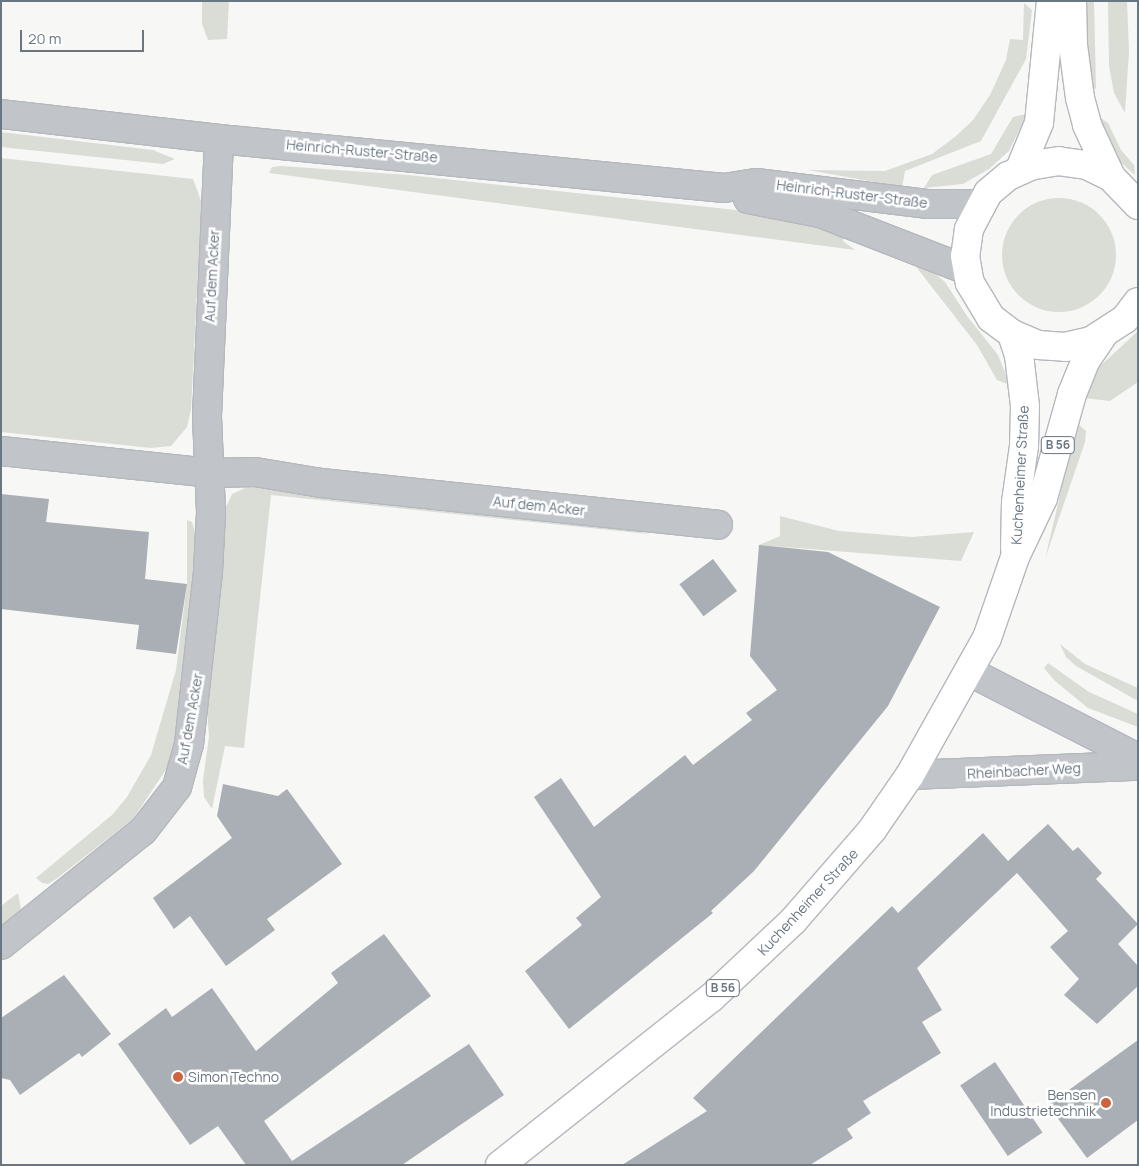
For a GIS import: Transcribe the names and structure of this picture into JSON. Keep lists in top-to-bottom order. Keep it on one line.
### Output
{"streets":{"main road":["B 56","Kuchenheimer Straße"],"street":["Heinrich-Ruster-Straße","Auf dem Acker","Rheinbacher Weg"]},"crossings":[["Heinrich-Ruster-Straße","Auf dem Acker"],["Kuchenheimer Straße","Rheinbacher Weg"]],"places":["Simon Techno","Bensen Industrietechnik"],"scale_bar":"20 m"}
